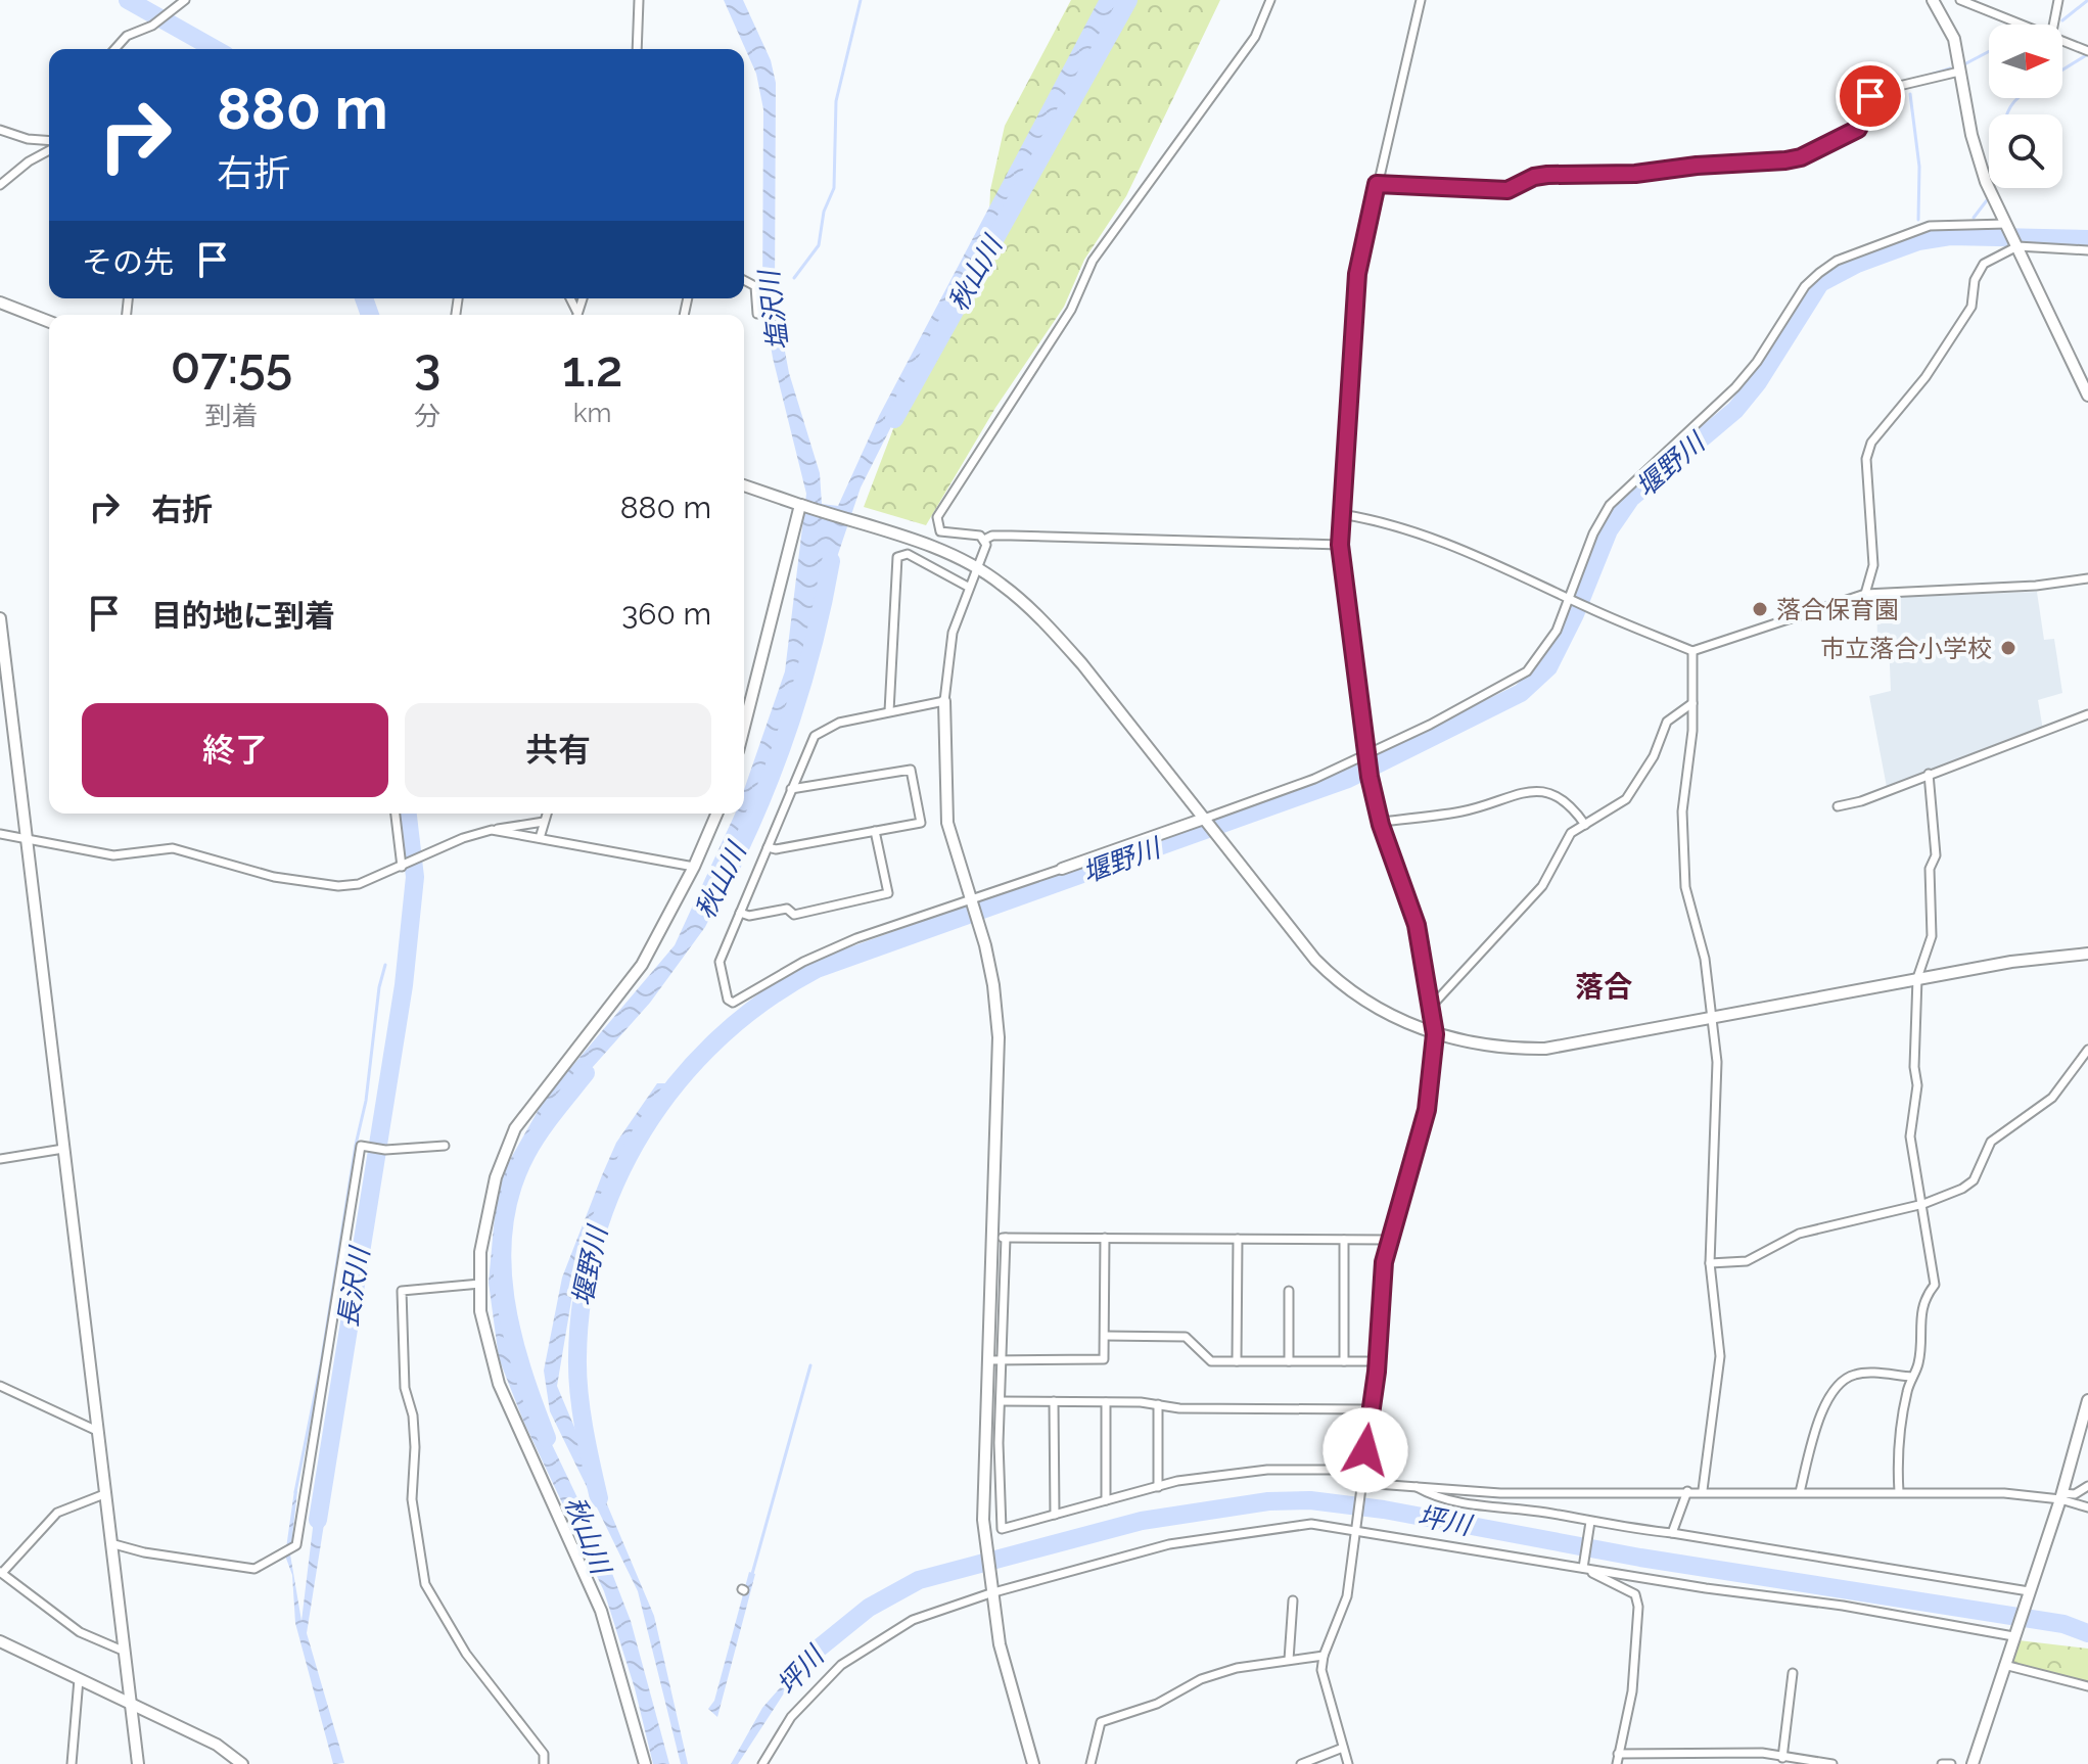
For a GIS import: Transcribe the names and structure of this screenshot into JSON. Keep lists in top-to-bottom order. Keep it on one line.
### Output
{"districts":["落合"],"water":["秋山川","塩沢川","堰野川","長沢川","坪川"],"places":["落合保育園","市立落合小学校"],"north":"right","page":{"turn":["880 m","右折"],"then":"その先","eta":["07:55","到着","3","分","1.2","km"],"list":[{"name":"右折","value":"880 m"},{"name":"目的地に到着","value":"360 m"}],"buttons":["終了","共有"]}}
